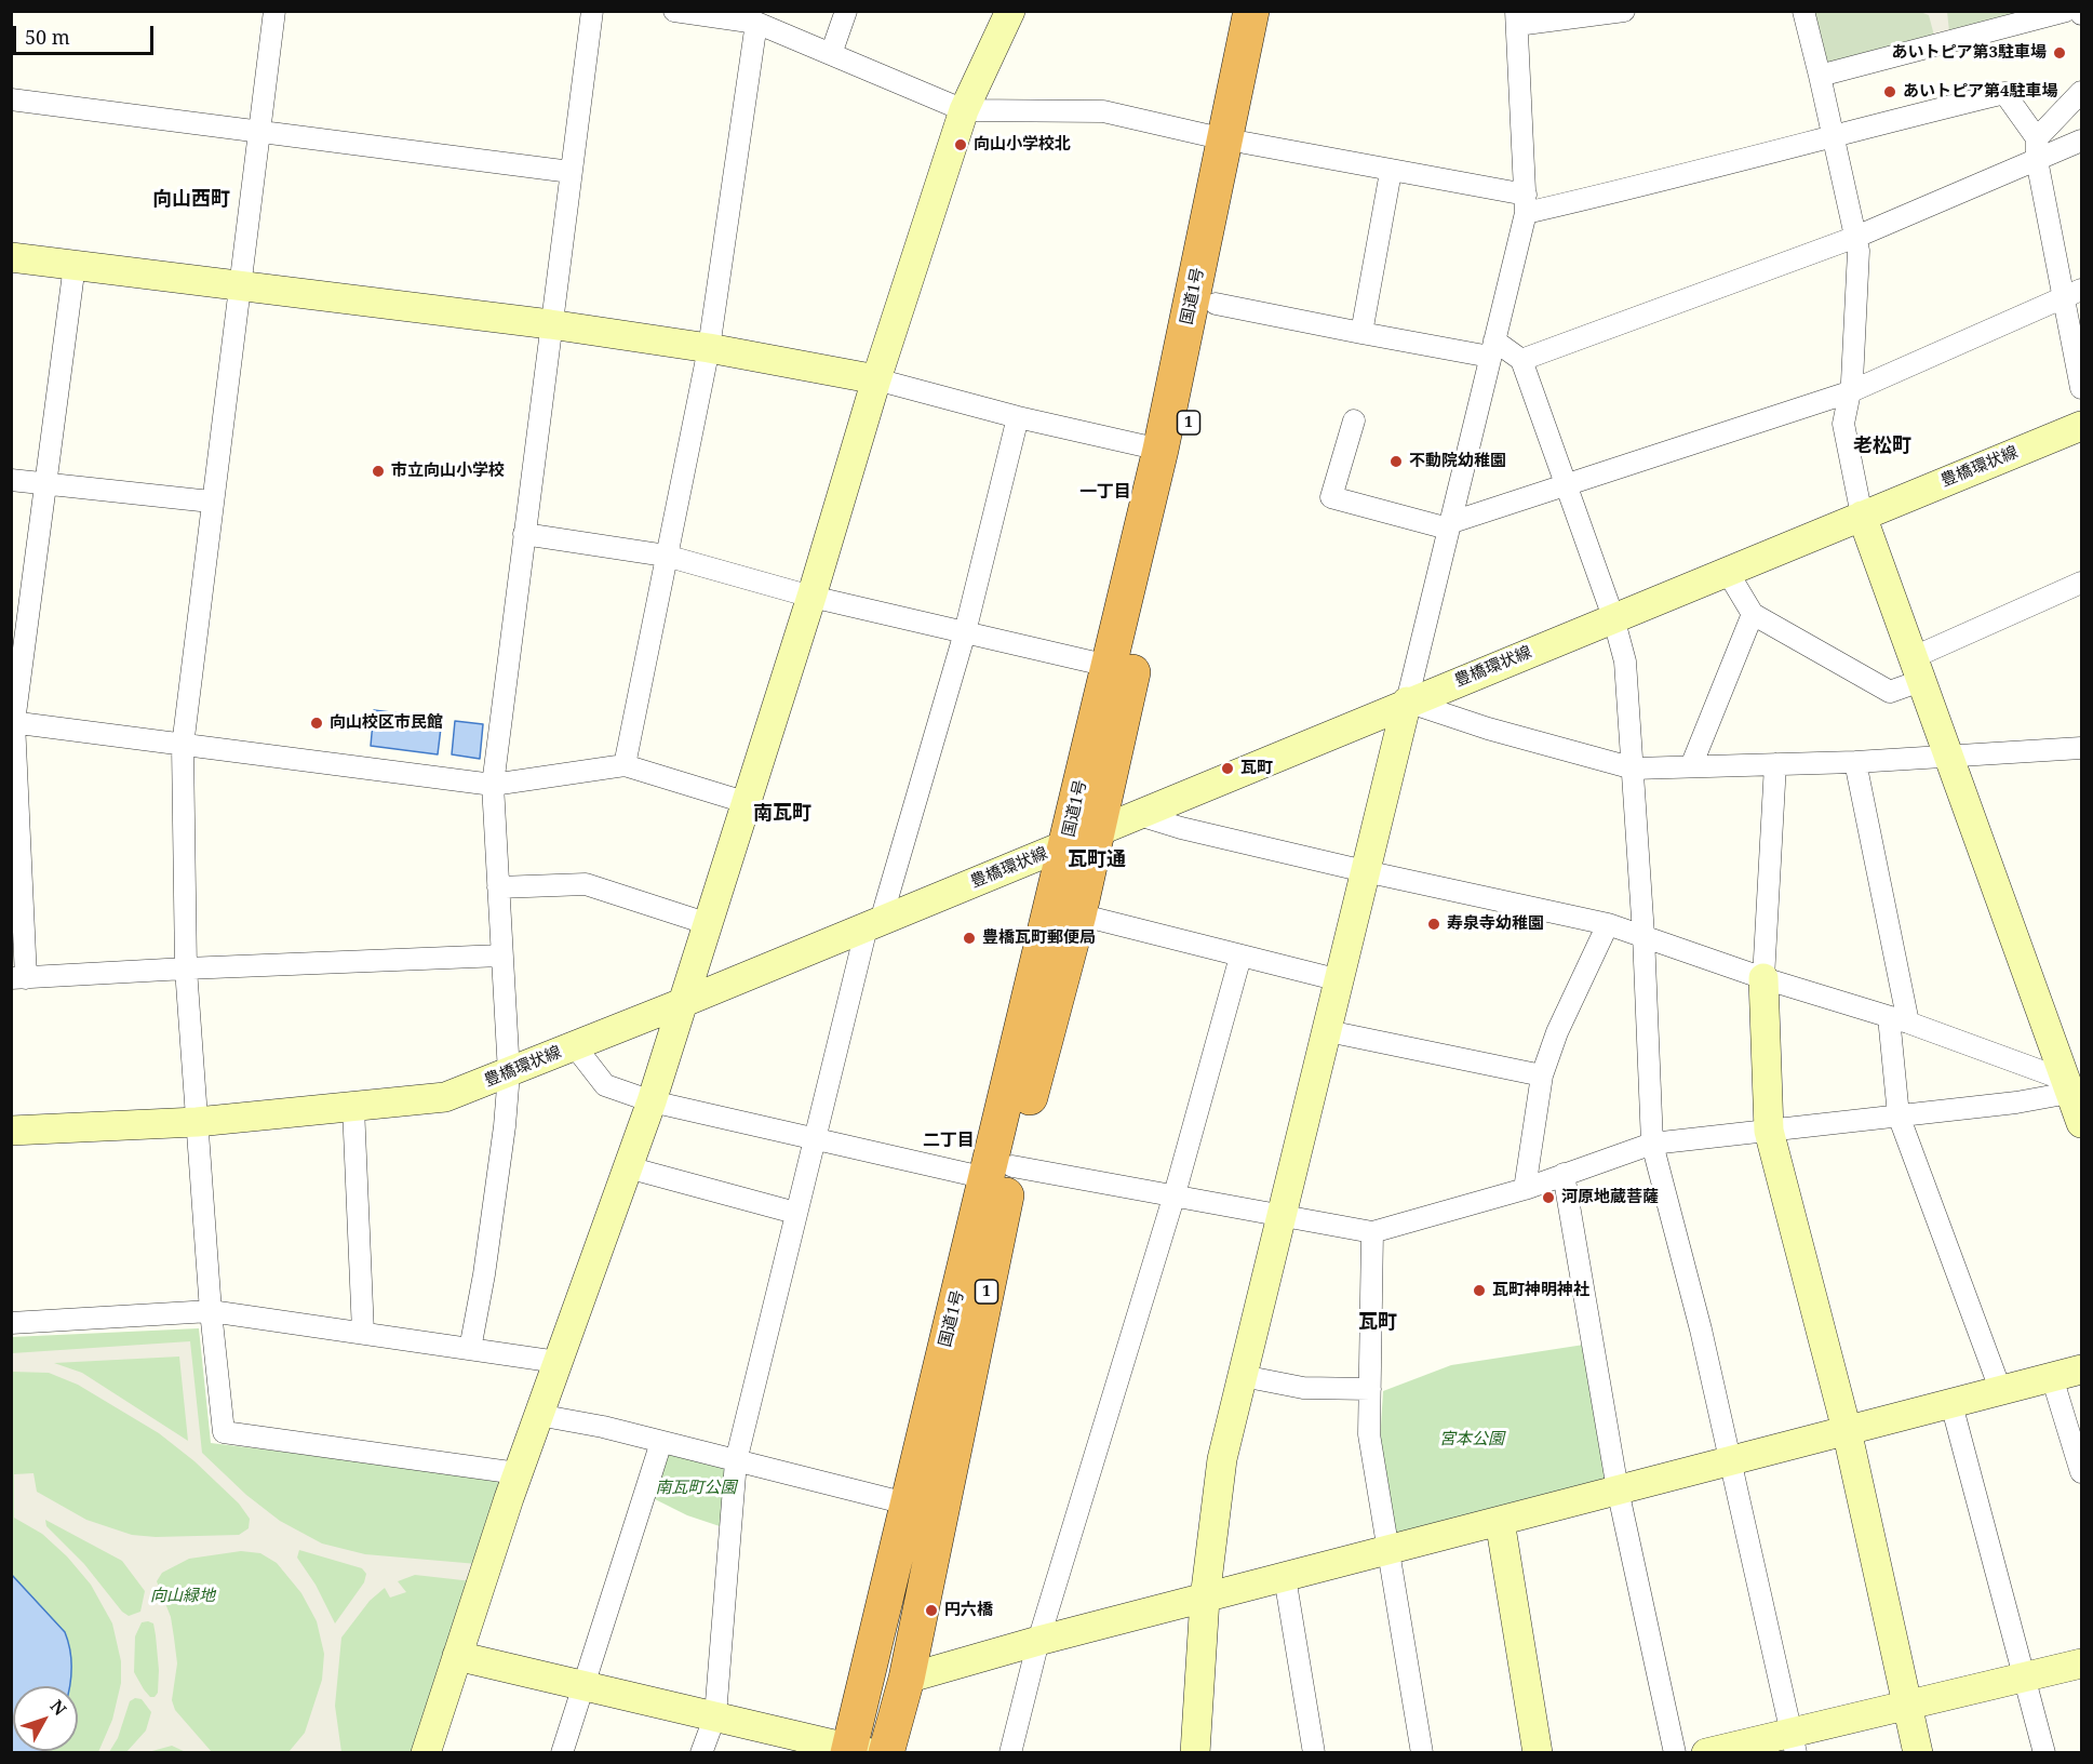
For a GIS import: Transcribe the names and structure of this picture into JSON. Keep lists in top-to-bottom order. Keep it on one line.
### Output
{"streets":{"highway":["国道1号","1"],"street":["豊橋環状線"]},"crossings":[["国道1号","豊橋環状線"]],"districts":["向山西町","老松町","一丁目","南瓦町","瓦町通","二丁目","瓦町"],"parks":["宮本公園","南瓦町公園","向山緑地"],"places":["あいトピア第3駐車場","あいトピア第4駐車場","向山小学校北","不動院幼稚園","市立向山小学校","向山校区市民館","瓦町","寿泉寺幼稚園","豊橋瓦町郵便局","河原地蔵菩薩","瓦町神明神社","円六橋"],"scale_bar":"50 m","north":"top right"}
